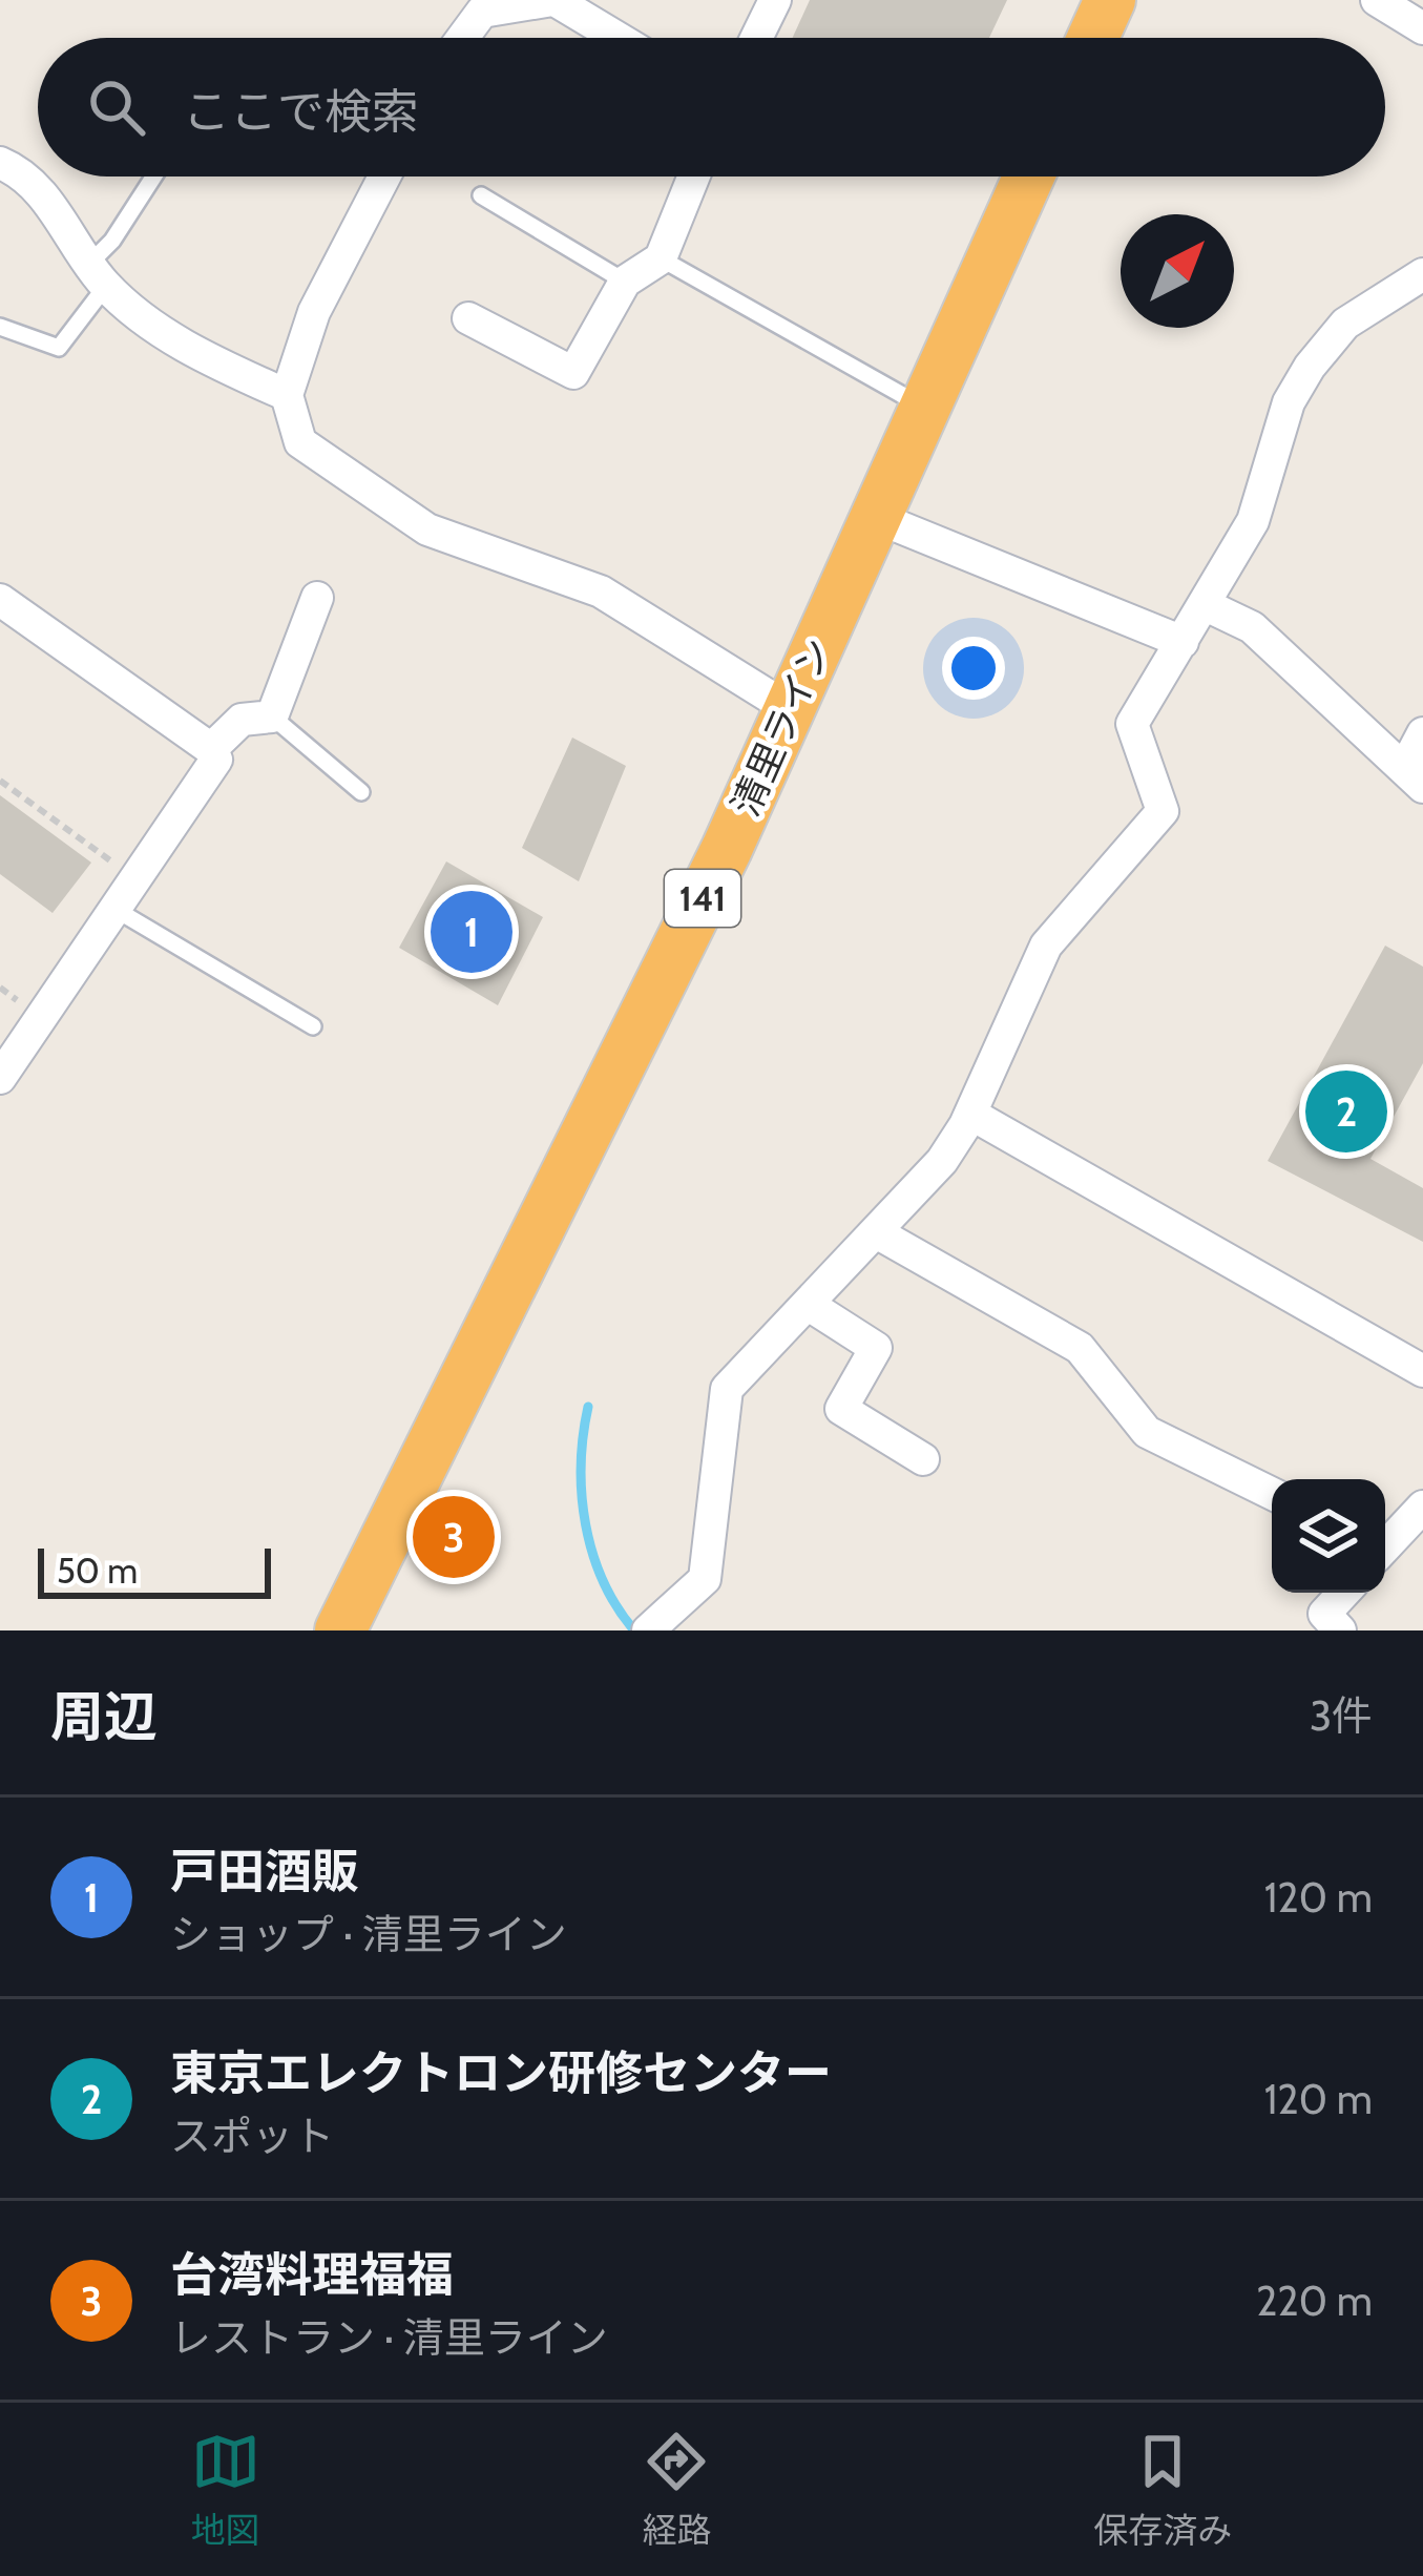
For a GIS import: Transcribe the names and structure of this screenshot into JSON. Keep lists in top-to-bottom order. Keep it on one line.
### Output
{"streets":{"highway":["清里ライン","141"]},"scale_bar":"50 m","north":"top right","page":{"search":"ここで検索","pins":["1","2","3"],"scale":"50 m","heading":["周辺","3件"],"list":[{"mark":"1","name":"戸田酒販","note":"ショップ · 清里ライン","value":"120 m"},{"mark":"2","name":"東京エレクトロン研修センター","note":"スポット","value":"120 m"},{"mark":"3","name":"台湾料理福福","note":"レストラン · 清里ライン","value":"220 m"}],"nav":["地図","経路","保存済み"]}}
